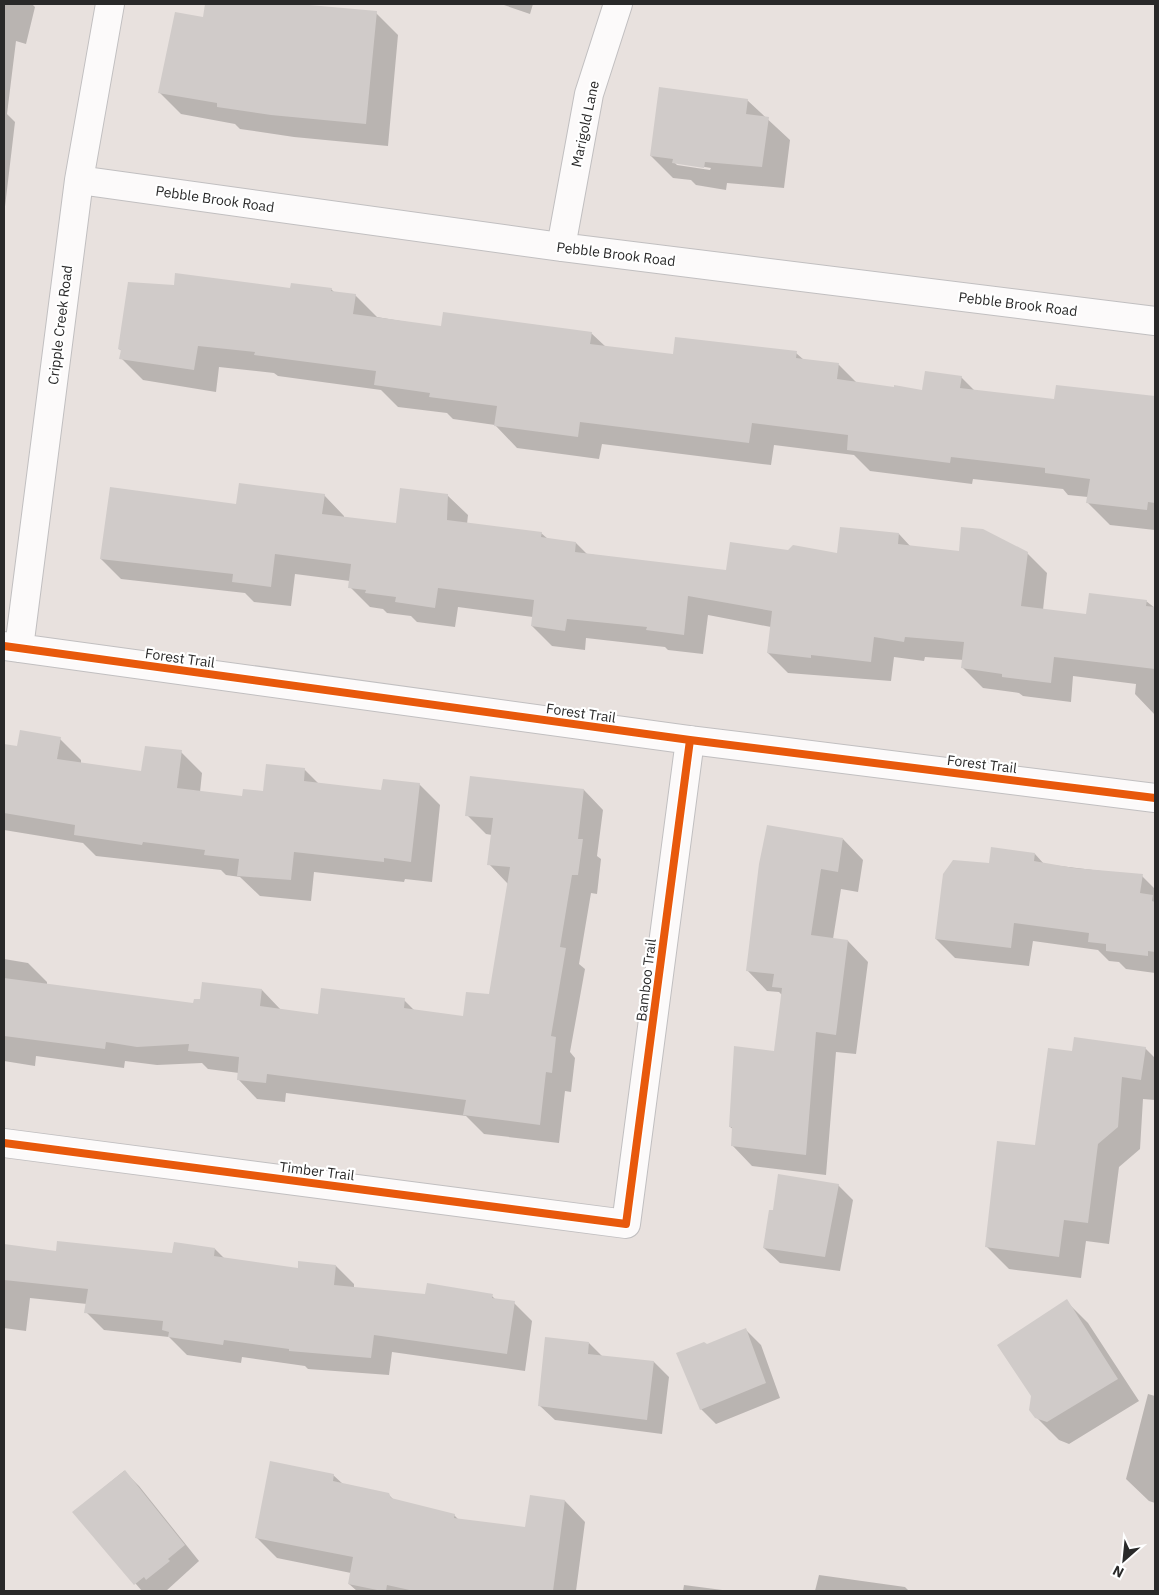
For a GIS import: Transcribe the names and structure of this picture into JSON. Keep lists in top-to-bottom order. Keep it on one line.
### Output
{"streets":{"street":["Marigold Lane","Pebble Brook Road","Cripple Creek Road","Forest Trail","Bamboo Trail","Timber Trail"]},"crossings":[["Marigold Lane","Pebble Brook Road"],["Pebble Brook Road","Cripple Creek Road"],["Cripple Creek Road","Forest Trail"],["Forest Trail","Bamboo Trail"],["Bamboo Trail","Timber Trail"]],"north":"bottom left"}
